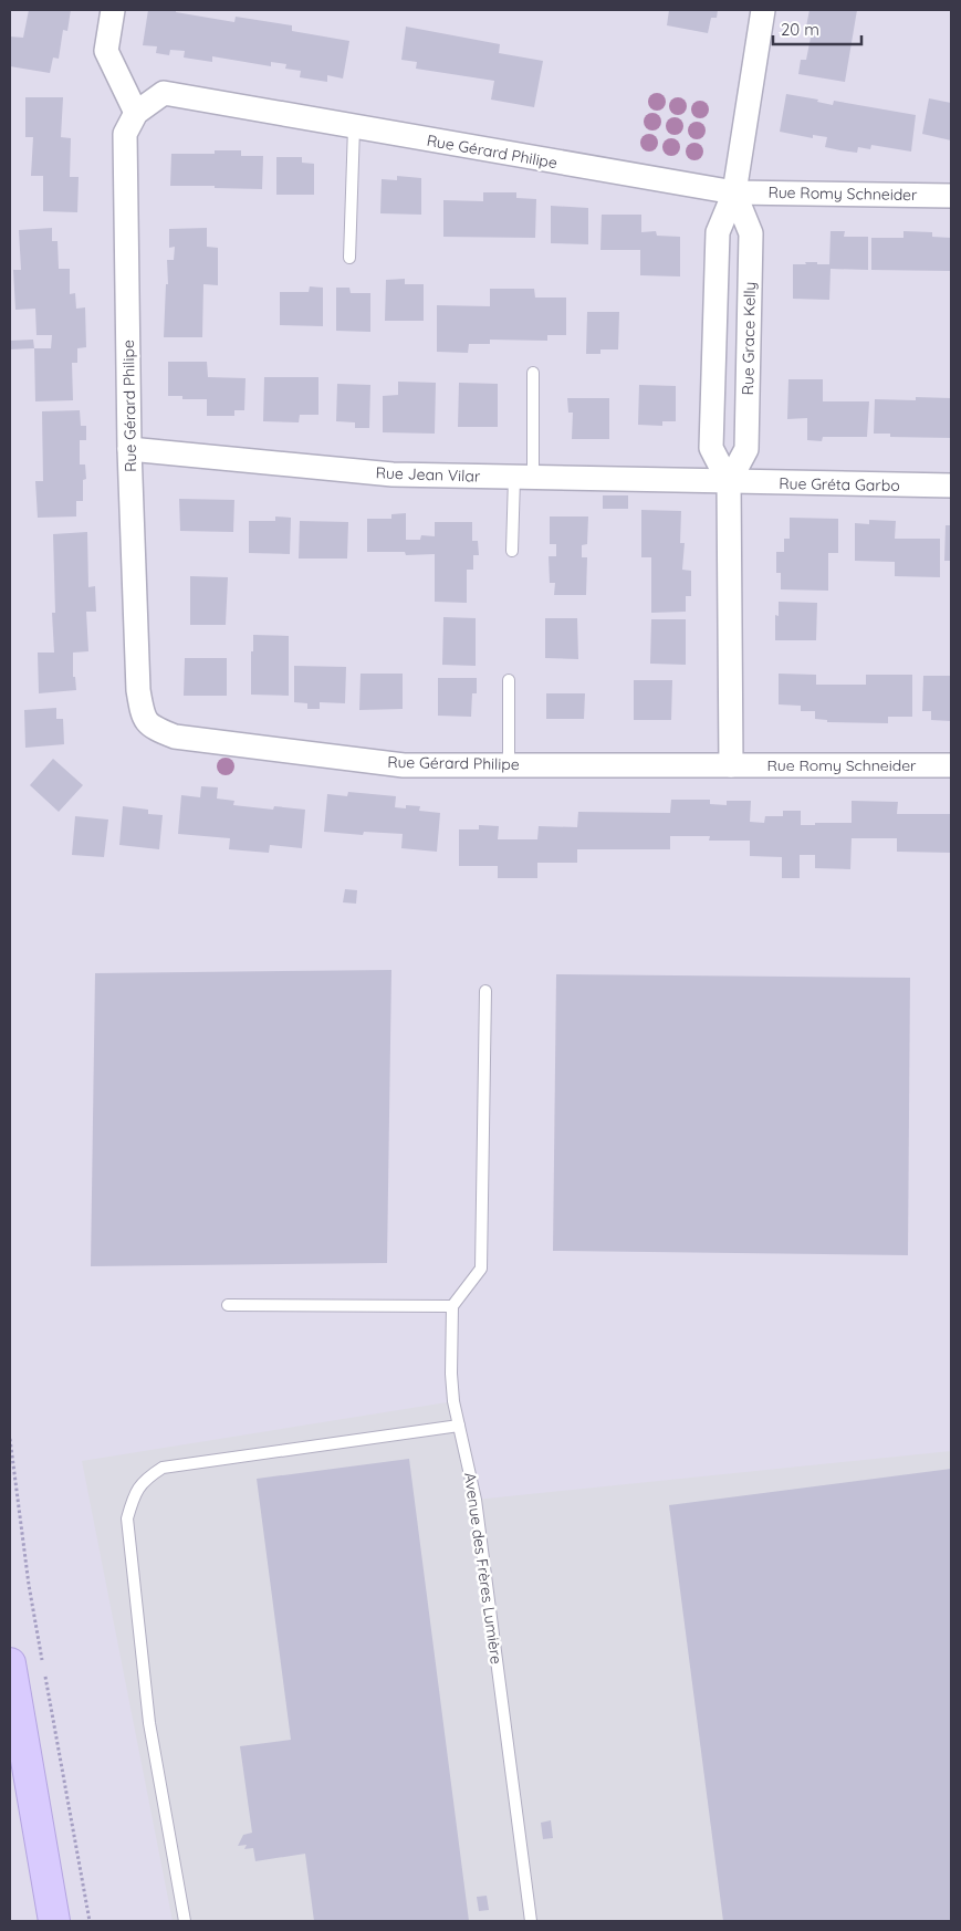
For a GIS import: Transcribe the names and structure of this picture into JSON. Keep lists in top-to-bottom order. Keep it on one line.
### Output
{"streets":{"street":["Rue Gérard Philipe","Rue Romy Schneider","Rue Grace Kelly","Rue Jean Vilar","Rue Gréta Garbo"],"lane":["Avenue des Frères Lumière"]},"crossings":[["Rue Gérard Philipe","Rue Romy Schneider"],["Rue Gérard Philipe","Rue Grace Kelly"],["Rue Gérard Philipe","Rue Jean Vilar"],["Rue Romy Schneider","Rue Grace Kelly"],["Rue Grace Kelly","Rue Jean Vilar"],["Rue Grace Kelly","Rue Gréta Garbo"],["Rue Jean Vilar","Rue Gréta Garbo"]],"scale_bar":"20 m"}
